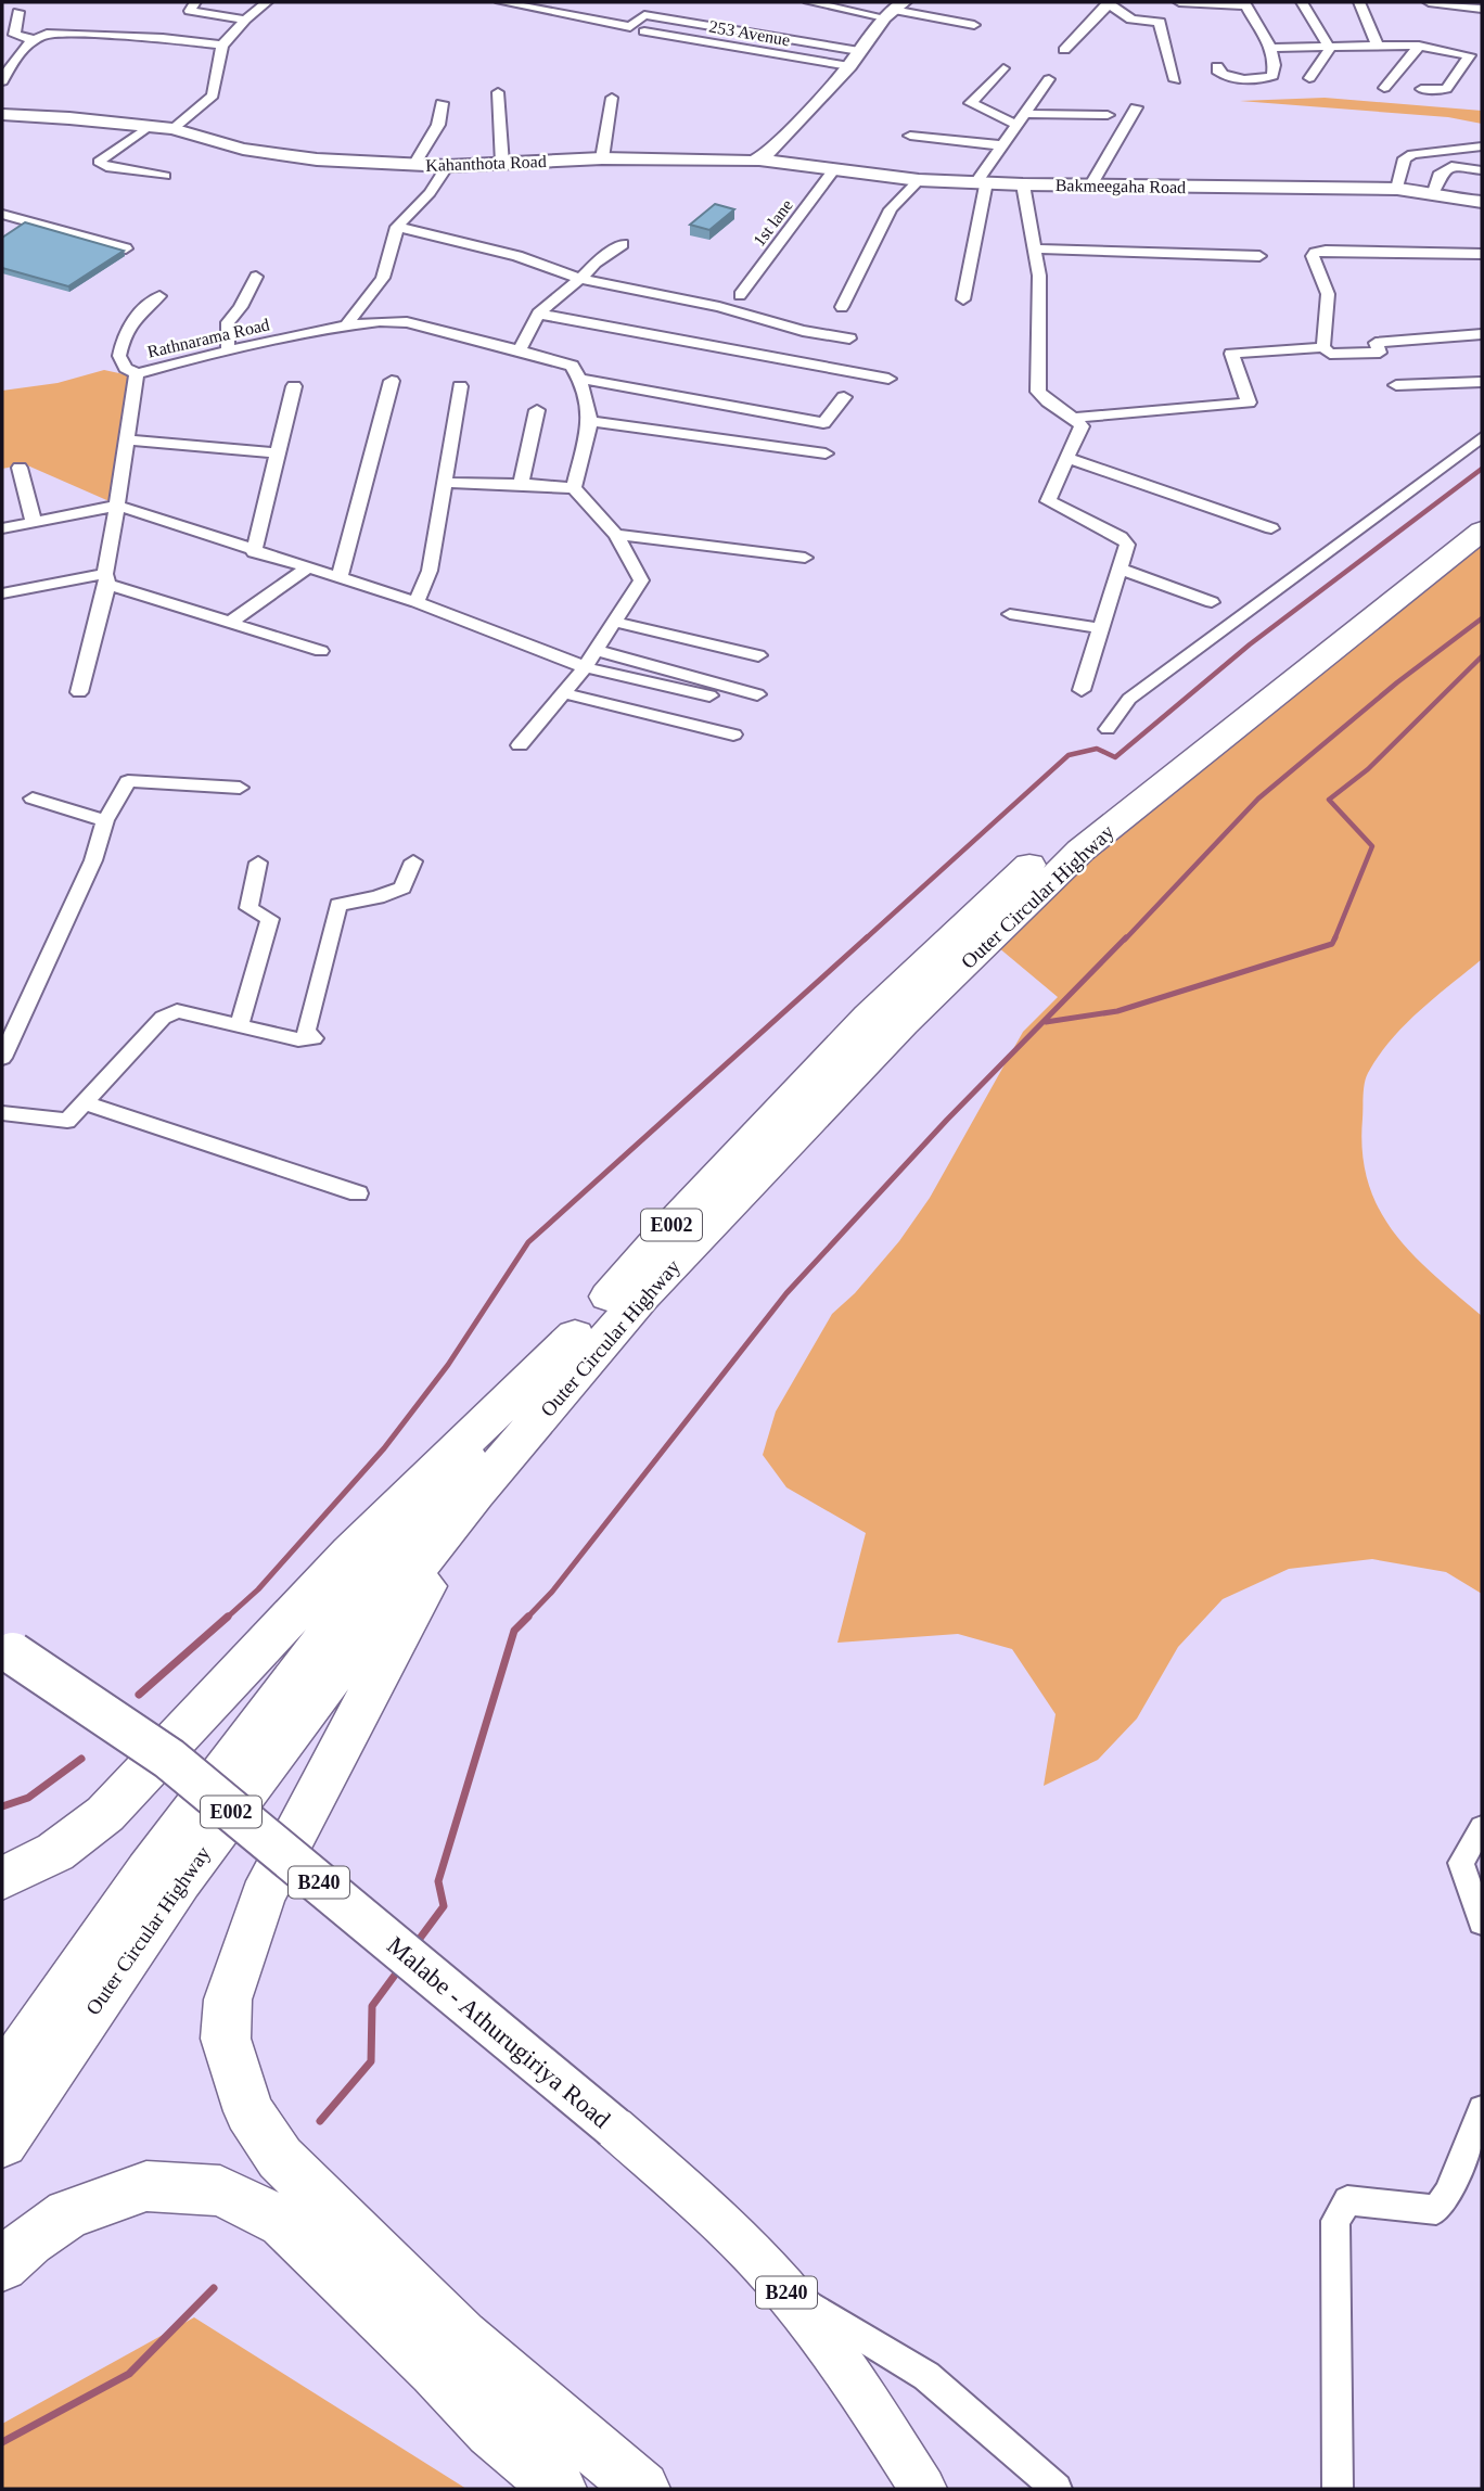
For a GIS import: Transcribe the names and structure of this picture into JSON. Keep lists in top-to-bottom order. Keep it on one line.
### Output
{"streets":{"highway":["Outer Circular Highway","E002"],"main road":["Kahanthota Road","Bakmeegaha Road","B240","Malabe - Athurugiriya Road"],"street":["253 Avenue","1st lane","Rathnarama Road"]},"crossings":[["Kahanthota Road","Bakmeegaha Road"],["Bakmeegaha Road","1st lane"]]}
